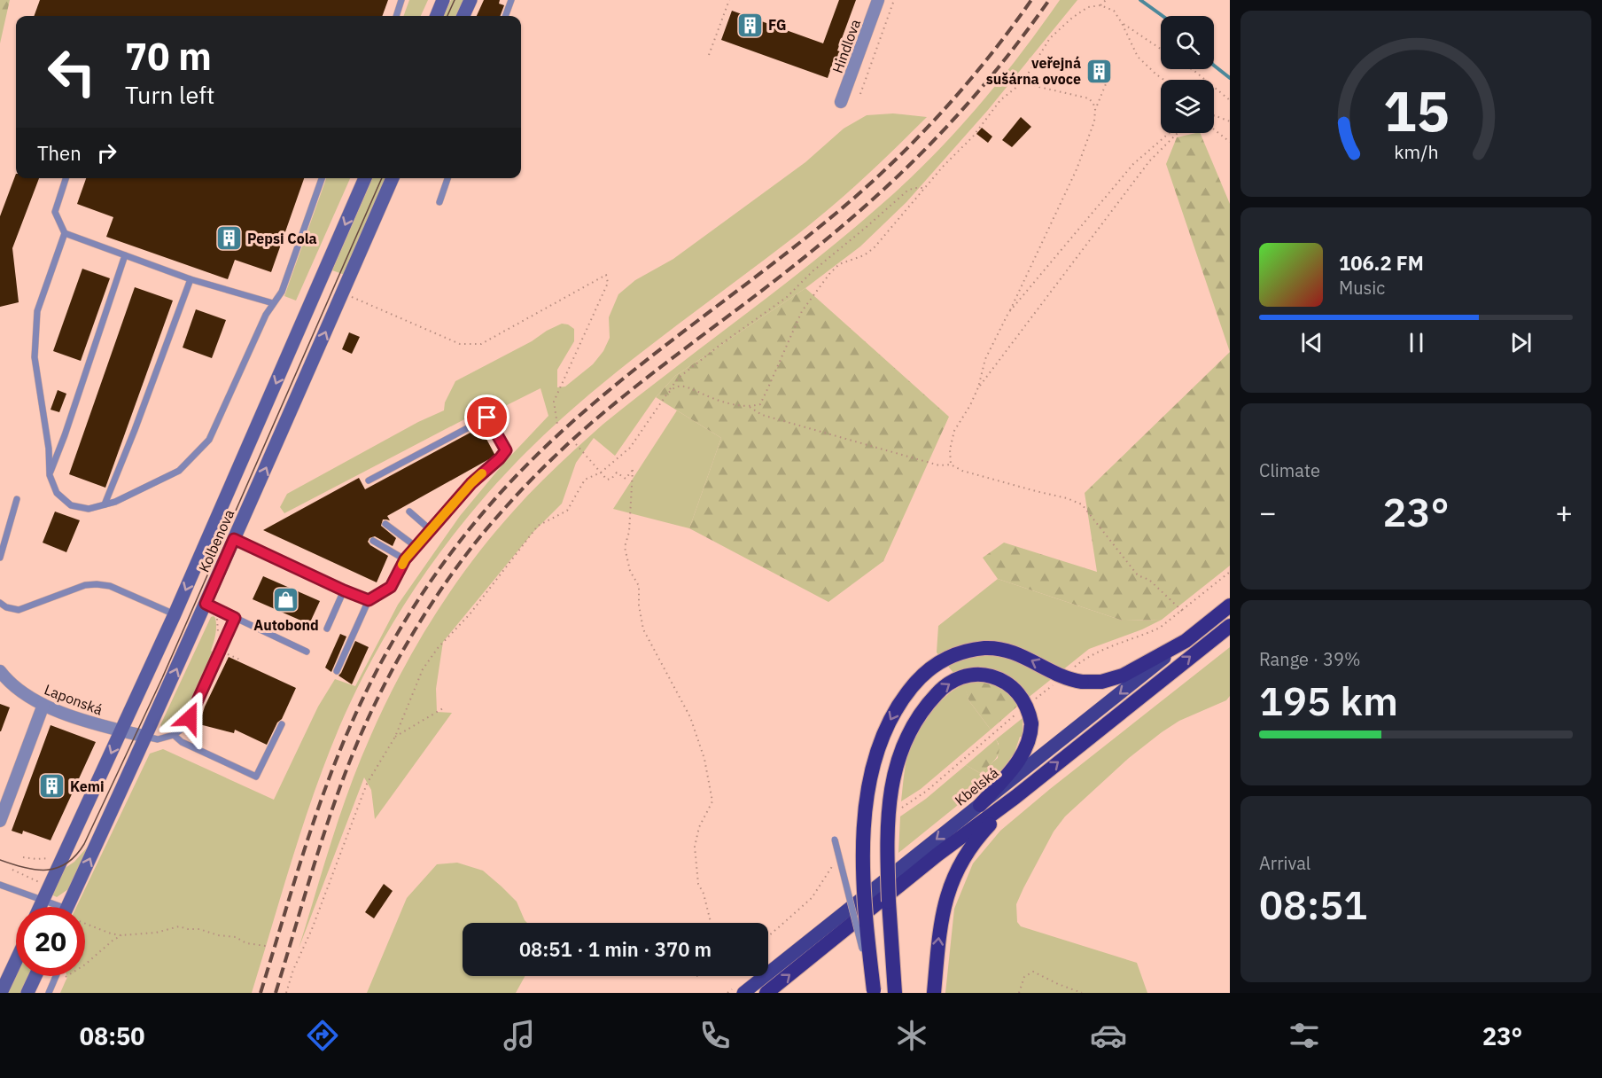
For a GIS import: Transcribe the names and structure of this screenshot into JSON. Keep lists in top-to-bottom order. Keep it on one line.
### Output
{"streets":{"highway":["Kbelská"],"main road":["Kolbenova"],"street":["Hindlova","Laponská"]},"crossings":[["Kolbenova","Laponská"]],"places":{"building":["FG","veřejná sušárna ovoce","Pepsi Cola","Kemi"],"shop":["Autobond"]},"page":{"turn":["70 m","Turn left"],"then":"Then","song":["106.2 FM","Music"],"tile":["Climate",["Range · 39%","195 km"],["Arrival","08:51"]],"heat":["−","23°","+"],"limit":"20","trip":"08:51 · 1 min · 370 m","tabs":["08:50","23°"],"gauge":["15","km/h"]}}
